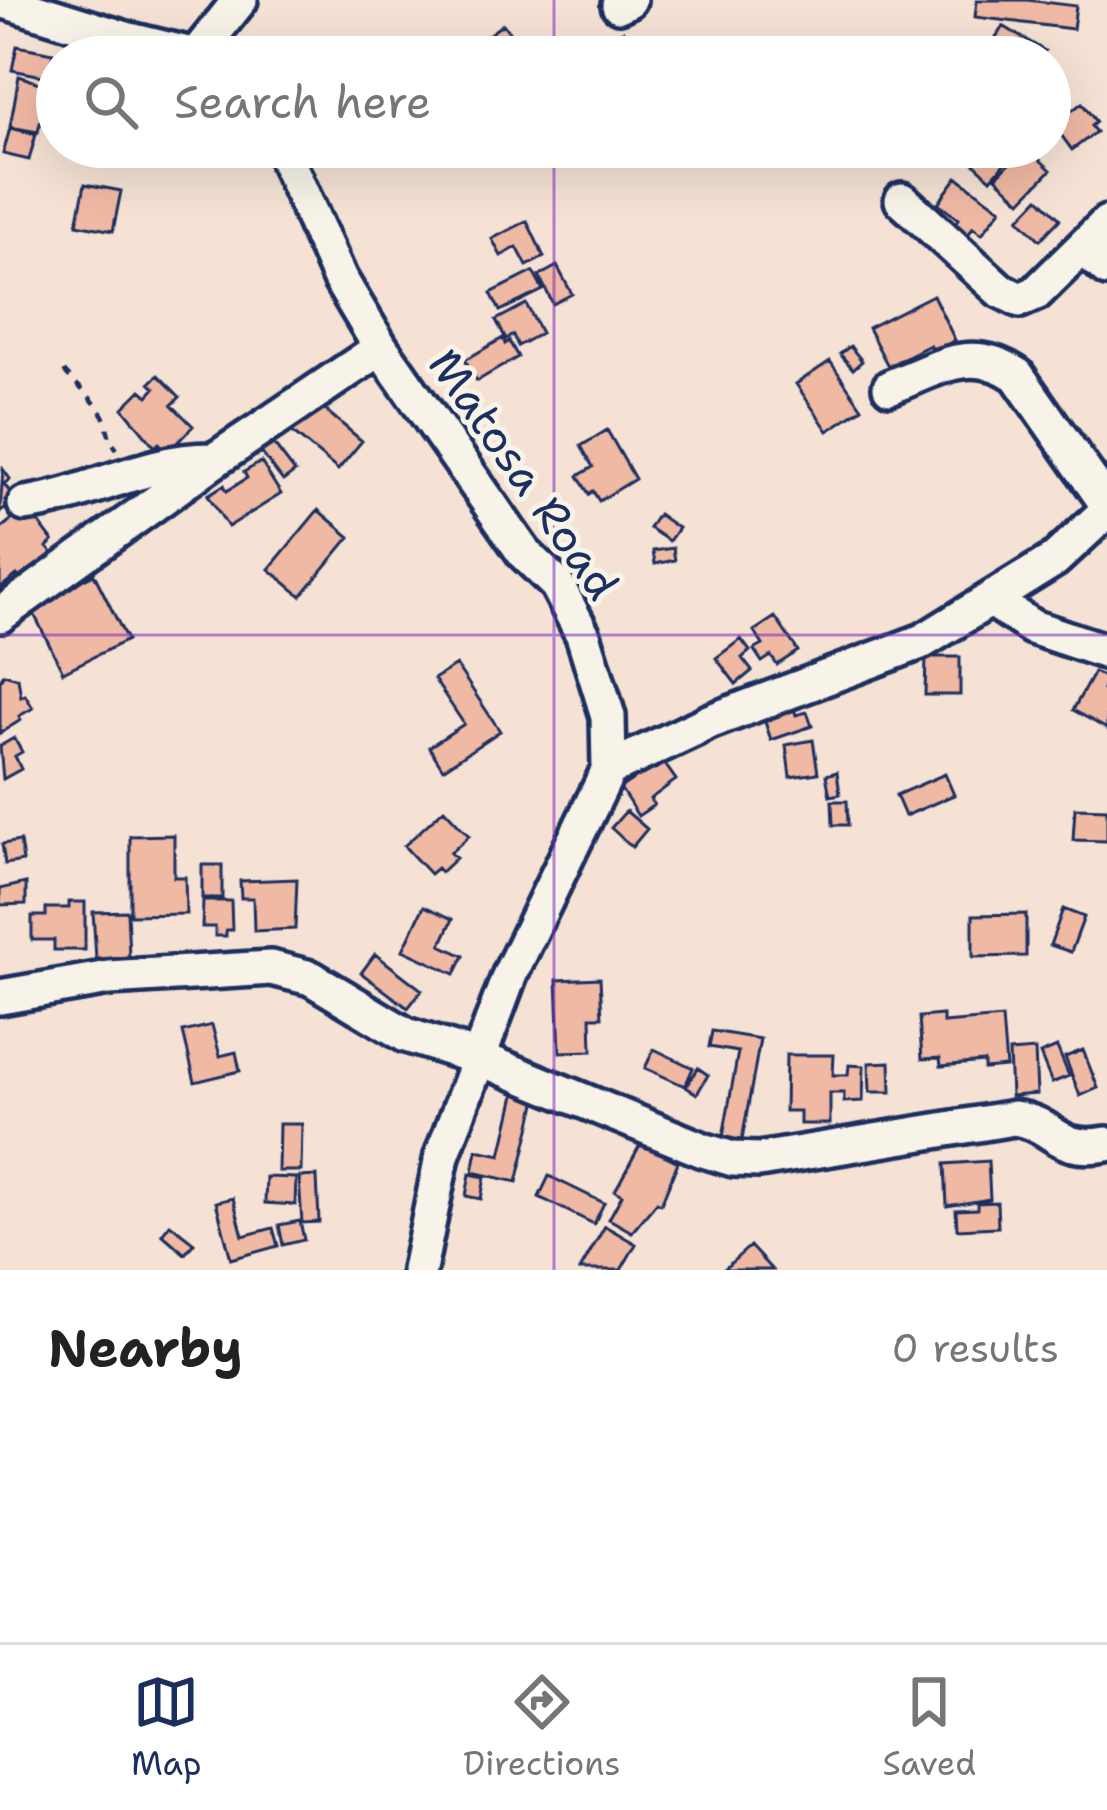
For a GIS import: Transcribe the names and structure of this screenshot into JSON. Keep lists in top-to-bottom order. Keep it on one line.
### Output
{"streets":{"street":["Matosa Road"]},"page":{"search":"Search here","heading":["Nearby","0 results"],"nav":["Map","Directions","Saved"]}}
